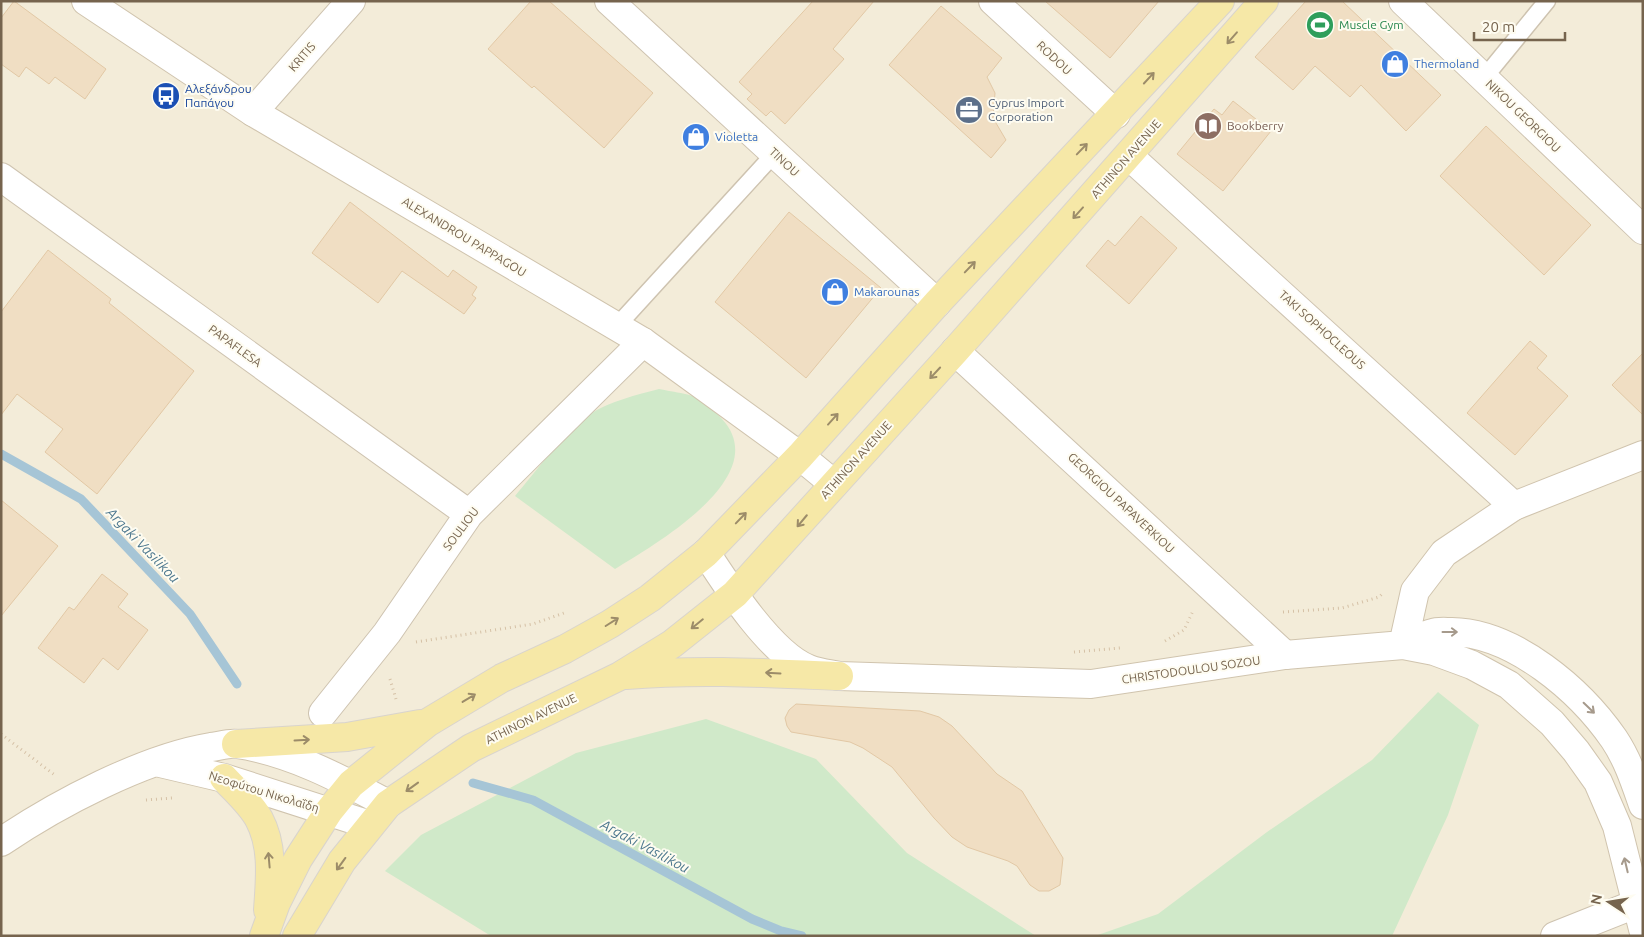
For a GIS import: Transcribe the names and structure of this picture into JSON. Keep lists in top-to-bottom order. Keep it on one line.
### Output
{"streets":{"main road":["ATHINON AVENUE"],"street":["KRITIS","RODOU","NIKOU GEORGIOU","TINOU","ALEXANDROU PAPPAGOU","TAKI SOPHOCLEOUS","PAPAFLESA","GEORGIOU PAPAVERKIOU","SOULIOU","CHRISTODOULOU SOZOU","Νεοφύτου Νικολαΐδη"]},"crossings":[["KRITIS","ALEXANDROU PAPPAGOU"],["ATHINON AVENUE","ALEXANDROU PAPPAGOU"],["ATHINON AVENUE","TAKI SOPHOCLEOUS"],["ATHINON AVENUE","GEORGIOU PAPAVERKIOU"],["ATHINON AVENUE","CHRISTODOULOU SOZOU"],["ATHINON AVENUE","Νεοφύτου Νικολαΐδη"],["ALEXANDROU PAPPAGOU","SOULIOU"],["PAPAFLESA","SOULIOU"],["GEORGIOU PAPAVERKIOU","CHRISTODOULOU SOZOU"]],"water":["Argaki Vasilikou"],"places":{"sports":["Muscle Gym"],"shop":["Thermoland","Violetta","Makarounas"],"bus stop":["Αλεξάνδρου Παπάγου"],"office":["Cyprus Import Corporation"],"library":["Bookberry"]},"scale_bar":"20 m","north":"left"}
